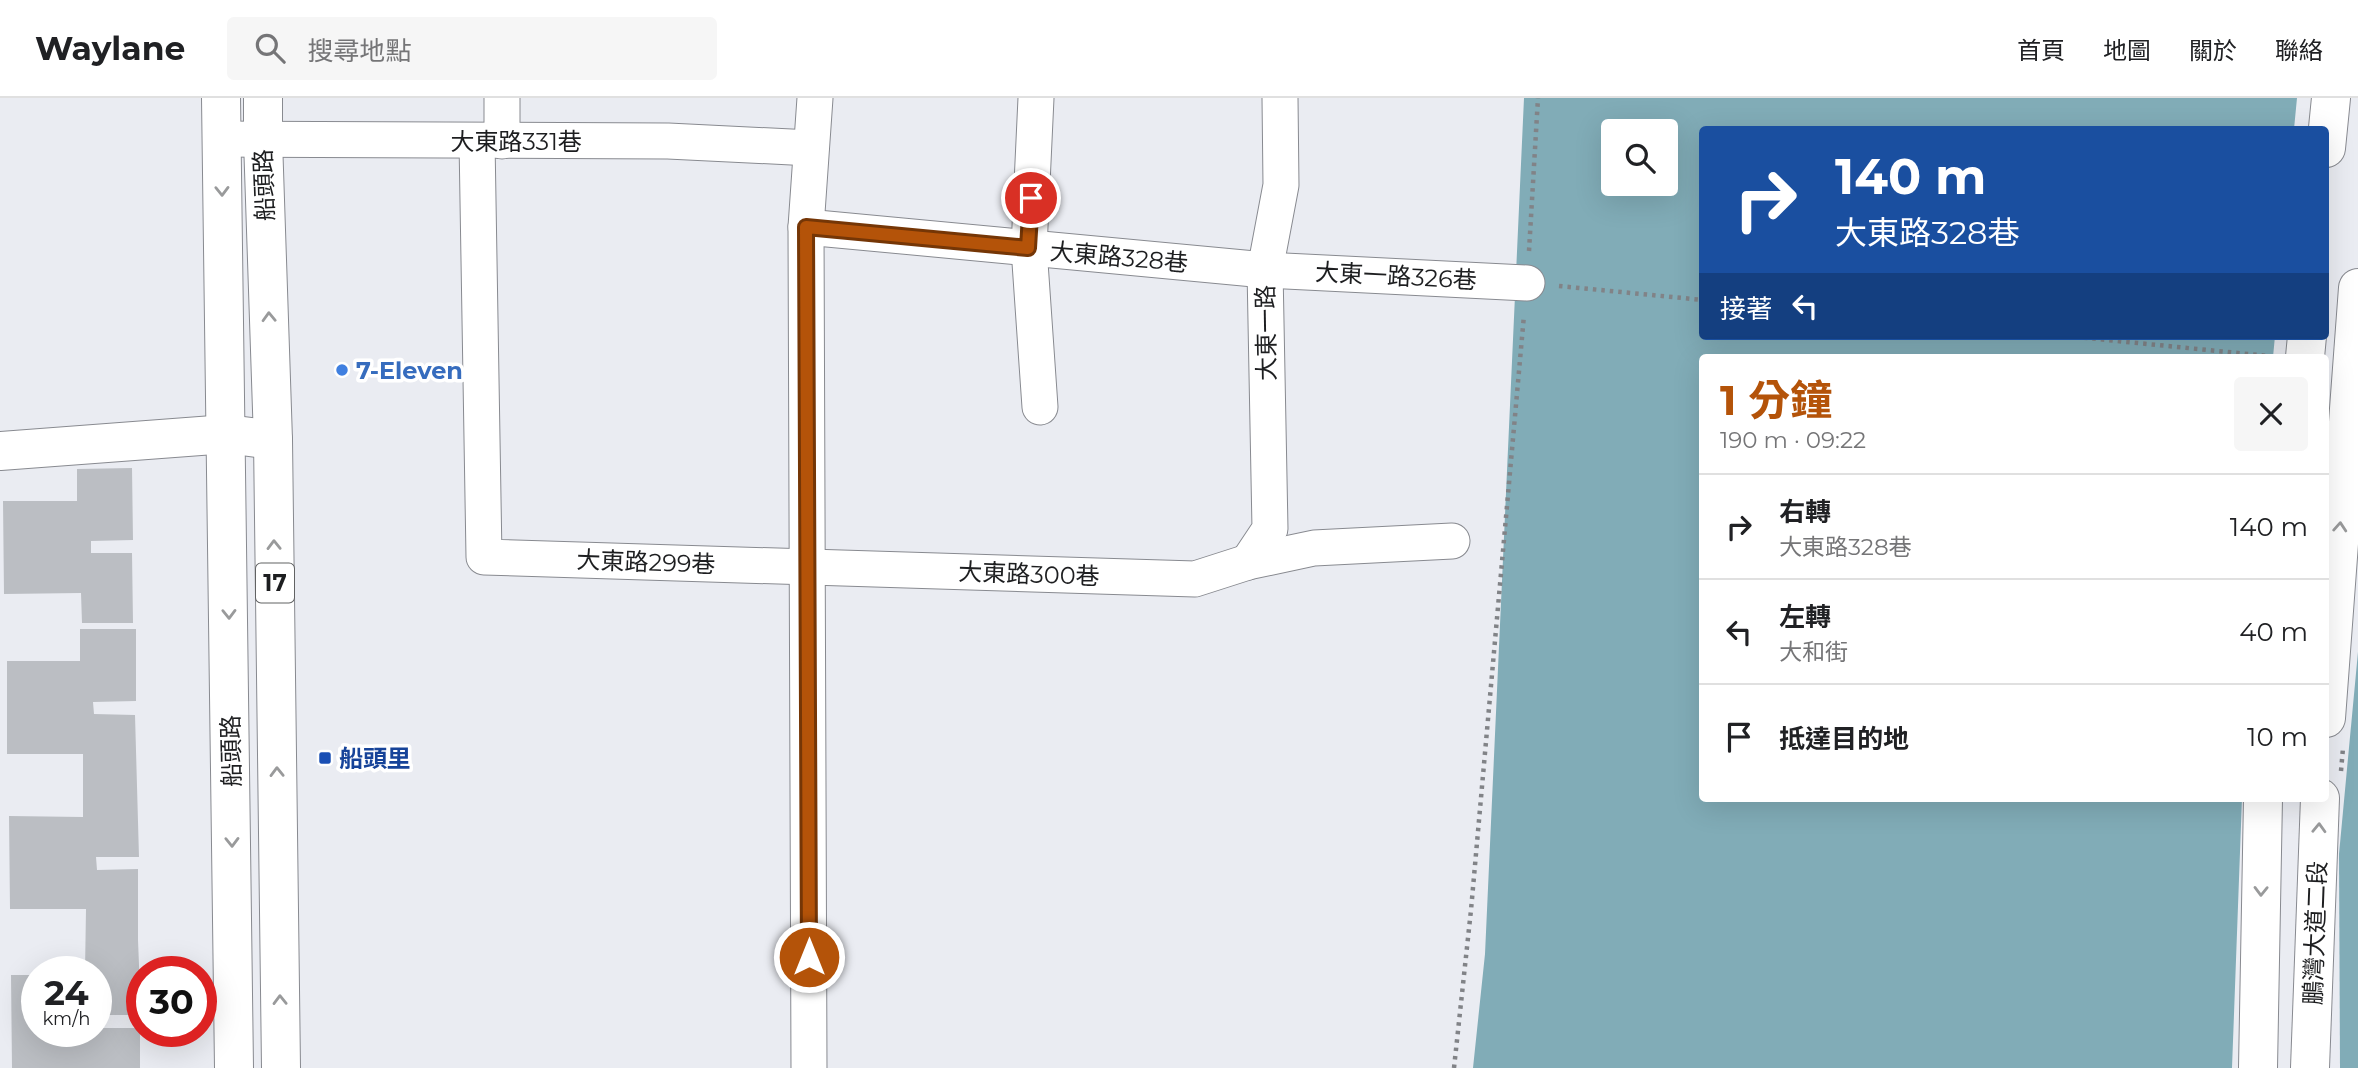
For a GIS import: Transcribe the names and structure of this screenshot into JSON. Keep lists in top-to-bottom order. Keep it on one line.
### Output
{"streets":{"main road":["船頭路","17","鵬灣大道二段"],"street":["大東路331巷","大東路328巷","大東一路326巷","大東一路","大東路299巷","大東路300巷"]},"crossings":[["大東路331巷","船頭路"],["大東路331巷","大東路299巷"],["大東路328巷","大東一路326巷"],["大東路328巷","大東一路"],["大東一路326巷","大東一路"],["大東一路","大東路300巷"],["大東路299巷","大東路300巷"]],"places":{"other":["7-Eleven"],"transit":["船頭里"]},"page":{"header":"Waylane","search":"搜尋地點","nav":["首頁","地圖","關於","聯絡"],"turn":["140 m","大東路328巷"],"then":"接著","heading":["1 分鐘","190 m · 09:22"],"list":[{"name":"右轉","note":"大東路328巷","value":"140 m"},{"name":"左轉","note":"大和街","value":"40 m"},{"name":"抵達目的地","value":"10 m"}],"speed":"24 km/h","limit":"30"}}
